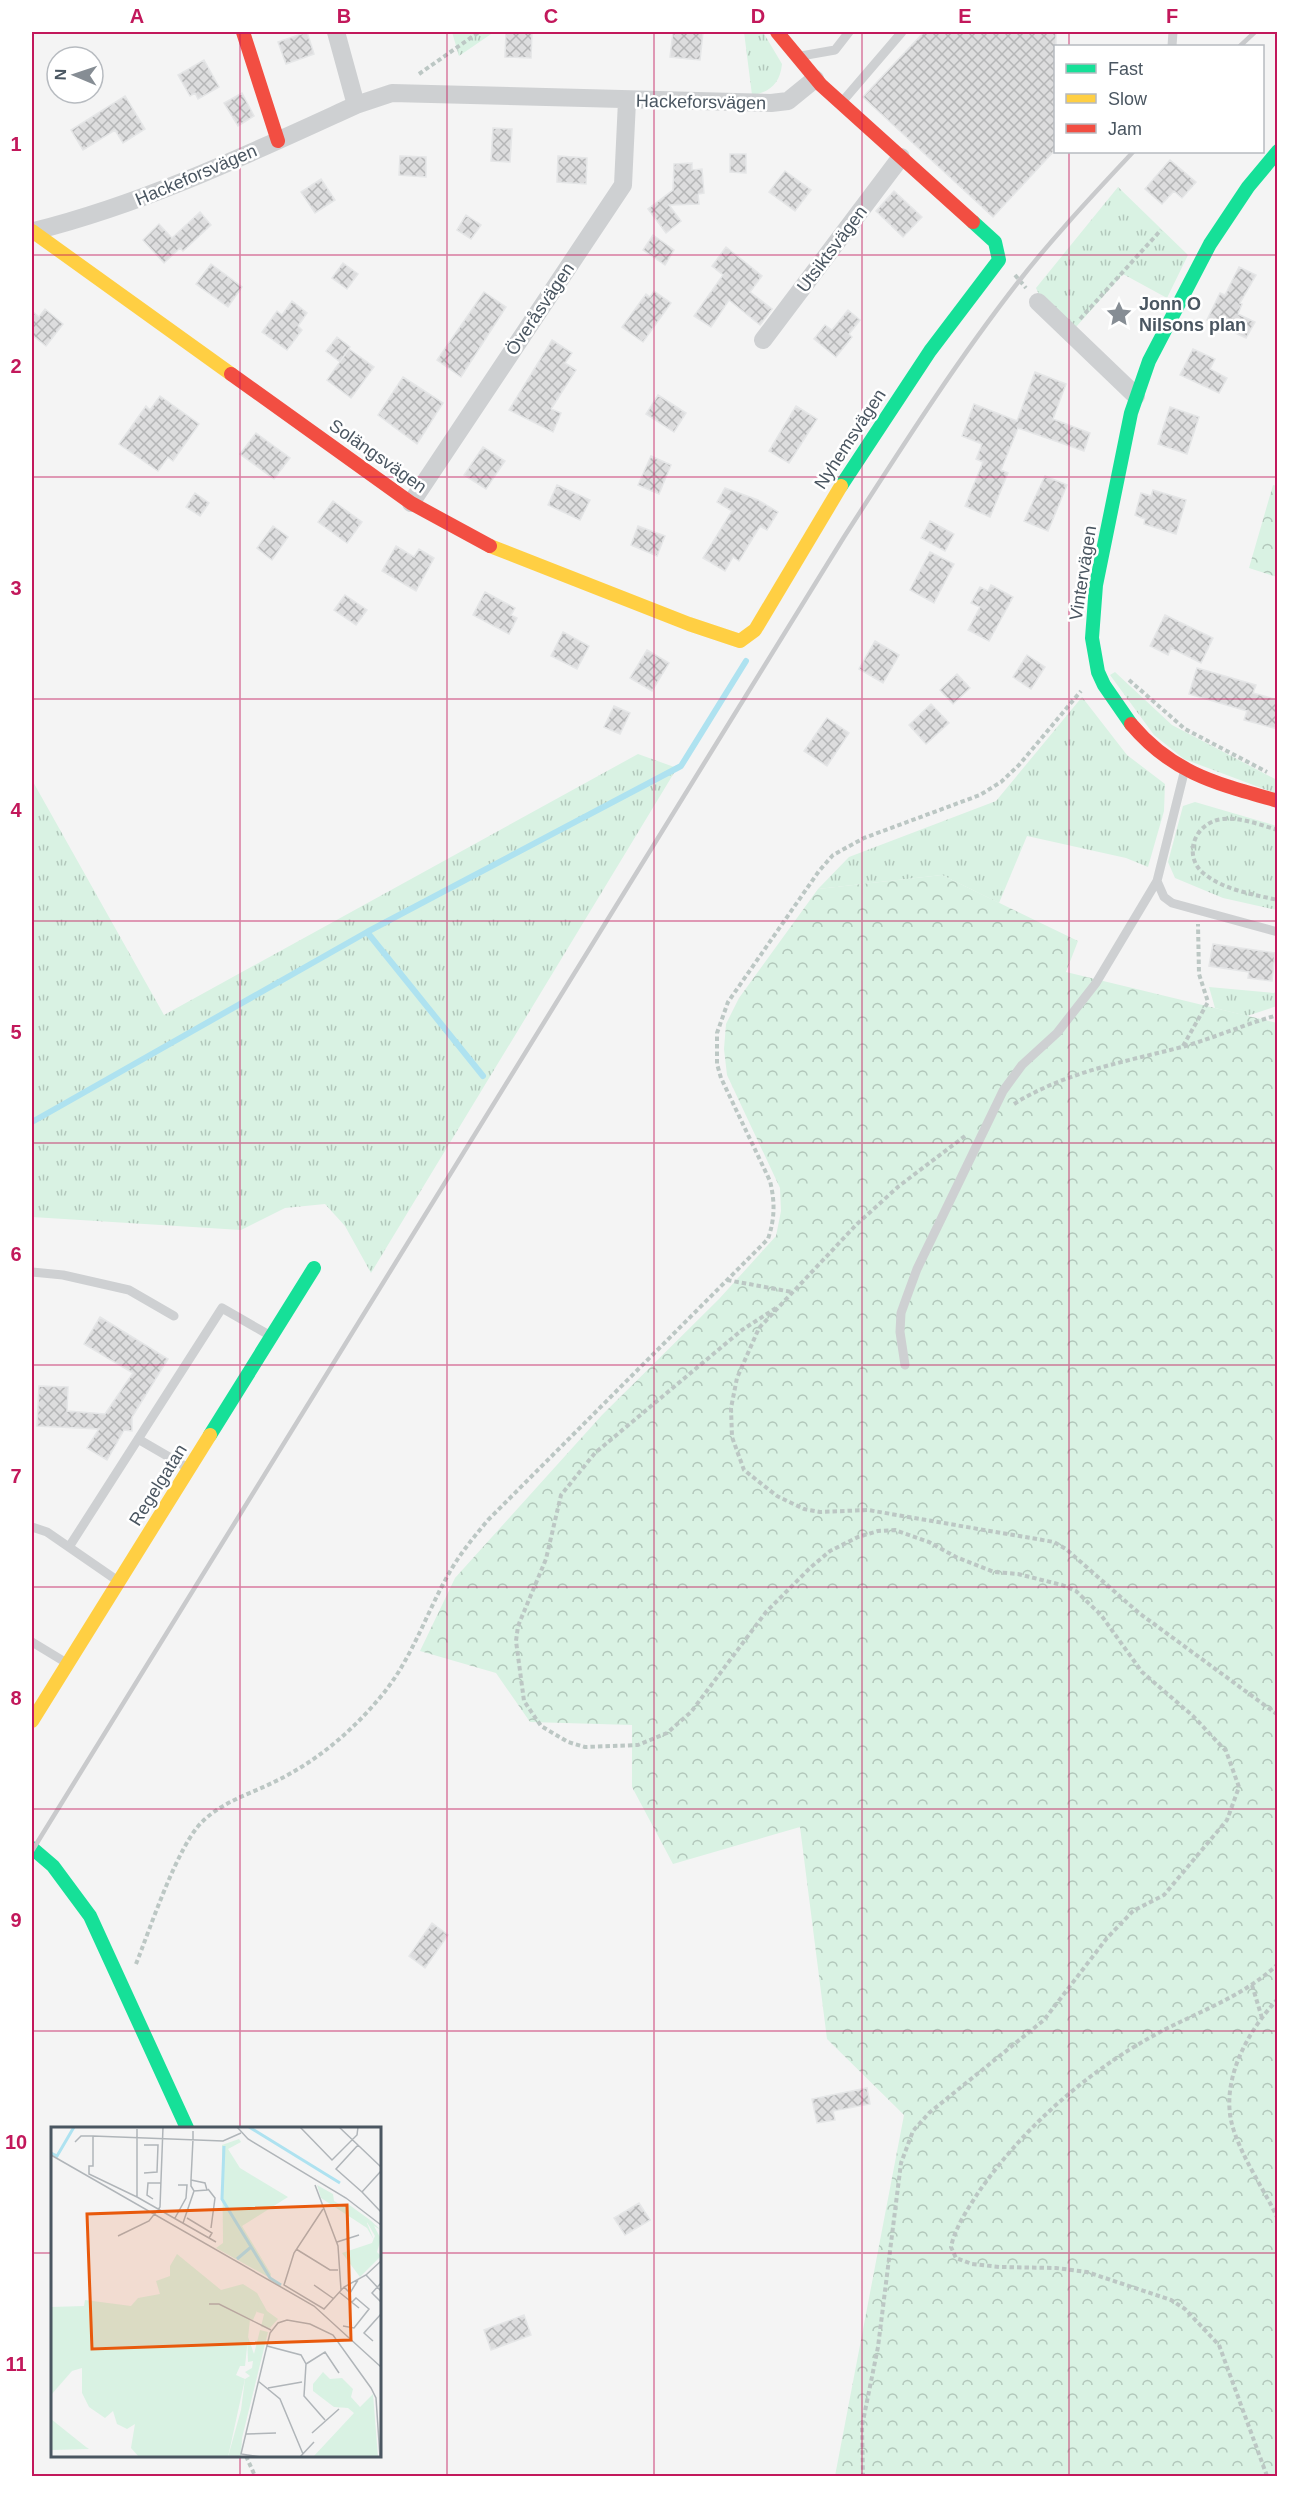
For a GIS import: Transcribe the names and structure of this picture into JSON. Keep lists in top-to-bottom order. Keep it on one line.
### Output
{"streets":{"street":["Hackeforsvägen","Utsiktsvägen","Överåsvägen","Nyhemsvägen","Solängsvägen","Vintervägen","Regelgatan"]},"crossings":[["Hackeforsvägen","Överåsvägen"],["Hackeforsvägen","Solängsvägen"],["Överåsvägen","Solängsvägen"],["Nyhemsvägen","Solängsvägen"]],"places":{"place":["Jonn O Nilsons plan"]},"legend":["Fast","Slow","Jam"],"north":"left","grid":{"columns":["A","B","C","D","E","F"],"rows":["1","2","3","4","5","6","7","8","9","10","11"]}}
